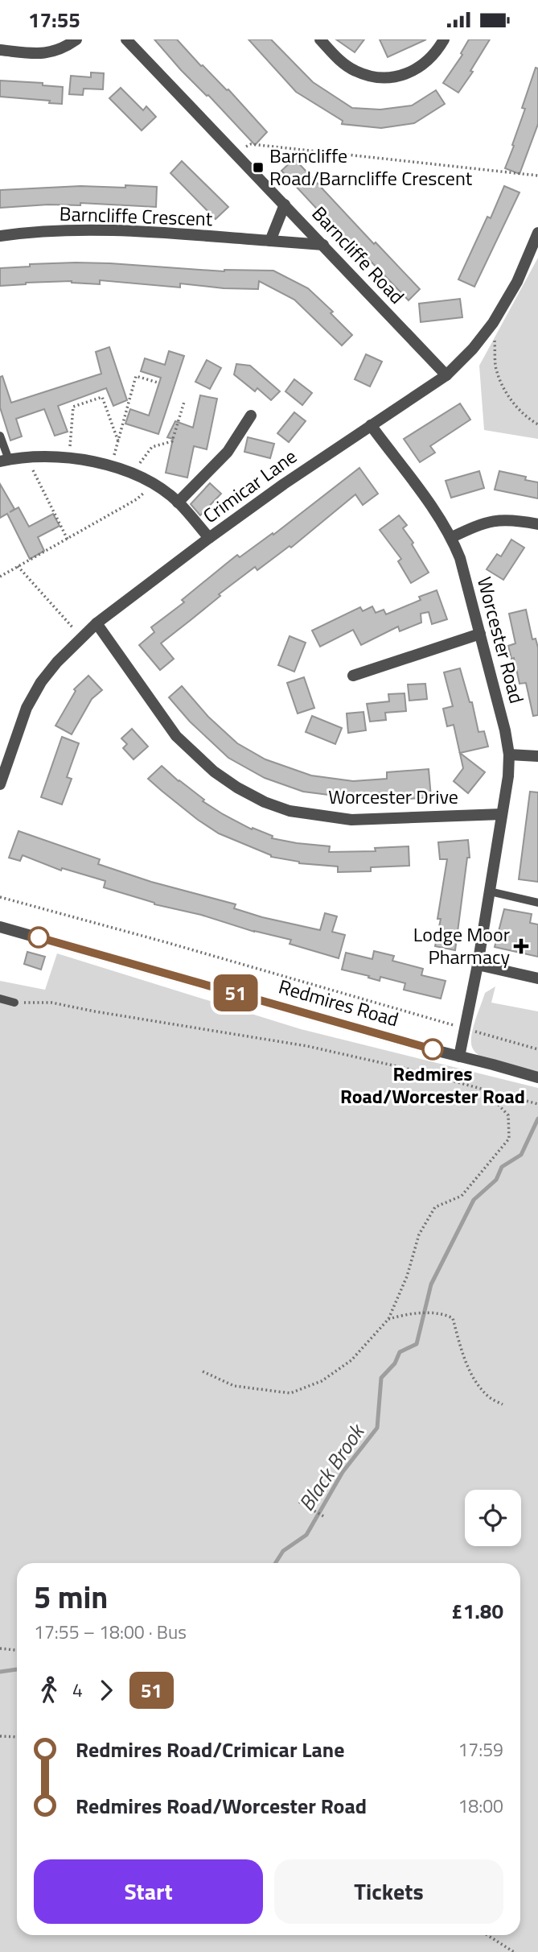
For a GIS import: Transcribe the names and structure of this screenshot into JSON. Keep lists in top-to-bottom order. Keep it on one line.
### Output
{"streets":{"street":["Barncliffe Crescent","Barncliffe Road","Crimicar Lane","Worcester Road","Worcester Drive","Redmires Road"]},"crossings":[["Barncliffe Crescent","Barncliffe Road"],["Barncliffe Road","Crimicar Lane"],["Crimicar Lane","Worcester Road"],["Crimicar Lane","Worcester Drive"],["Worcester Road","Worcester Drive"],["Worcester Road","Redmires Road"]],"water":["Black Brook"],"places":{"transit":["Barncliffe Road/Barncliffe Crescent"],"health":["Lodge Moor Pharmacy"],"other":["Redmires Road/Worcester Road"]},"lines":["bus line 51"],"page":{"status":"17:55","on_map":"51","heading":["5 min","17:55 – 18:00 · Bus","£1.80"],"legs":["4","51"],"list":[{"name":"Redmires Road/Crimicar Lane","value":"17:59"},{"name":"Redmires Road/Worcester Road","value":"18:00"}],"buttons":["Start","Tickets"]}}
